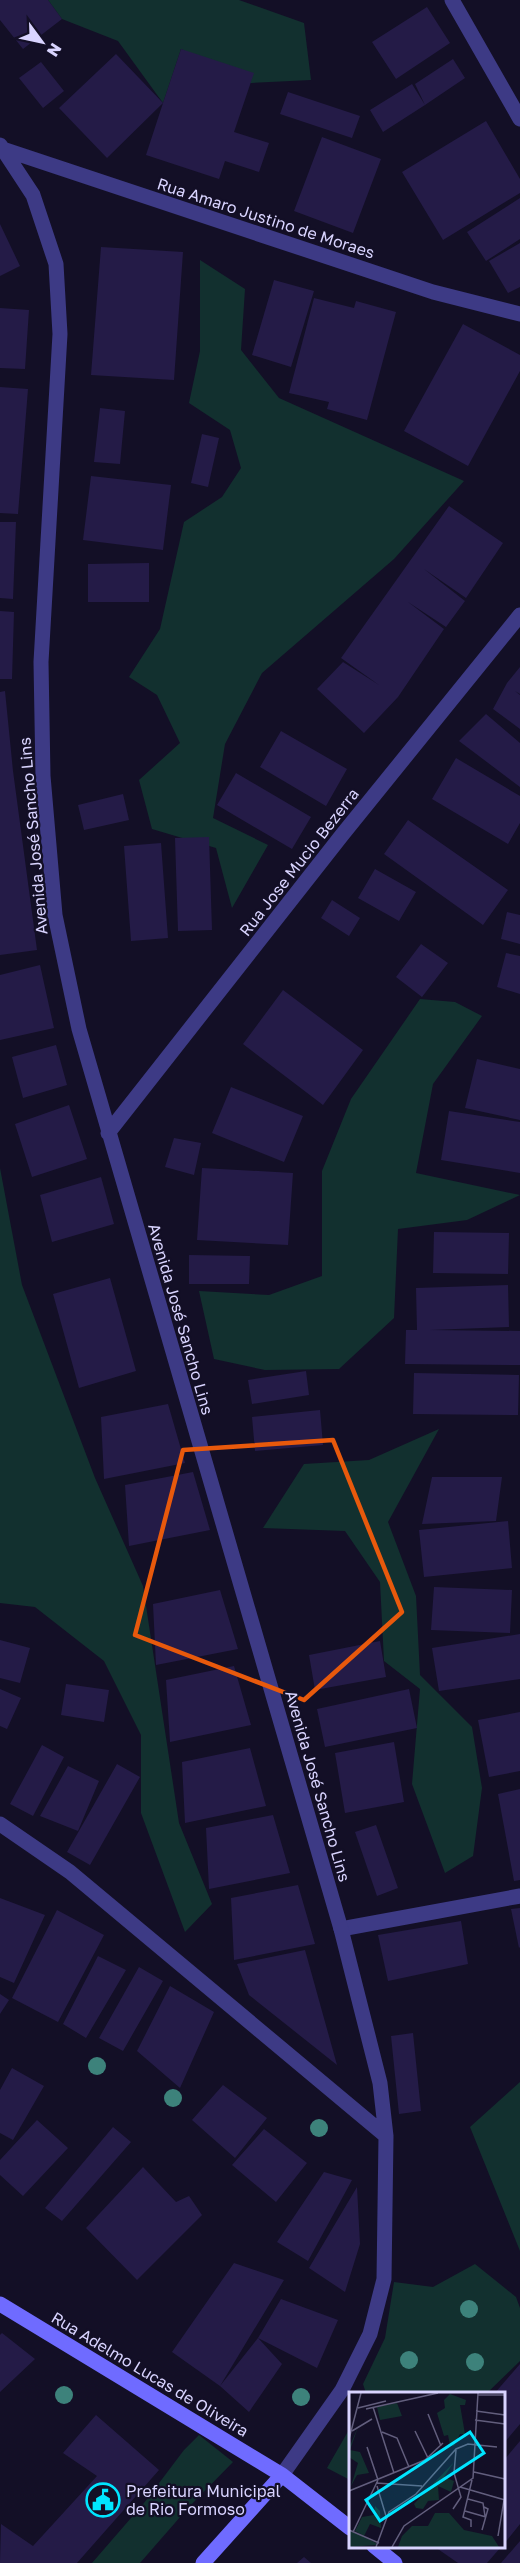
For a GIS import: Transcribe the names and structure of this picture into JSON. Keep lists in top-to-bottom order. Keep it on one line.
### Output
{"streets":{"street":["Rua Amaro Justino de Moraes","Avenida José Sancho Lins","Rua Jose Mucio Bezerra","Rua Adelmo Lucas de Oliveira"]},"crossings":[["Rua Amaro Justino de Moraes","Avenida José Sancho Lins"],["Avenida José Sancho Lins","Rua Jose Mucio Bezerra"],["Avenida José Sancho Lins","Rua Adelmo Lucas de Oliveira"]],"places":{"public building":["Prefeitura Municipal de Rio Formoso"]},"north":"bottom right"}
